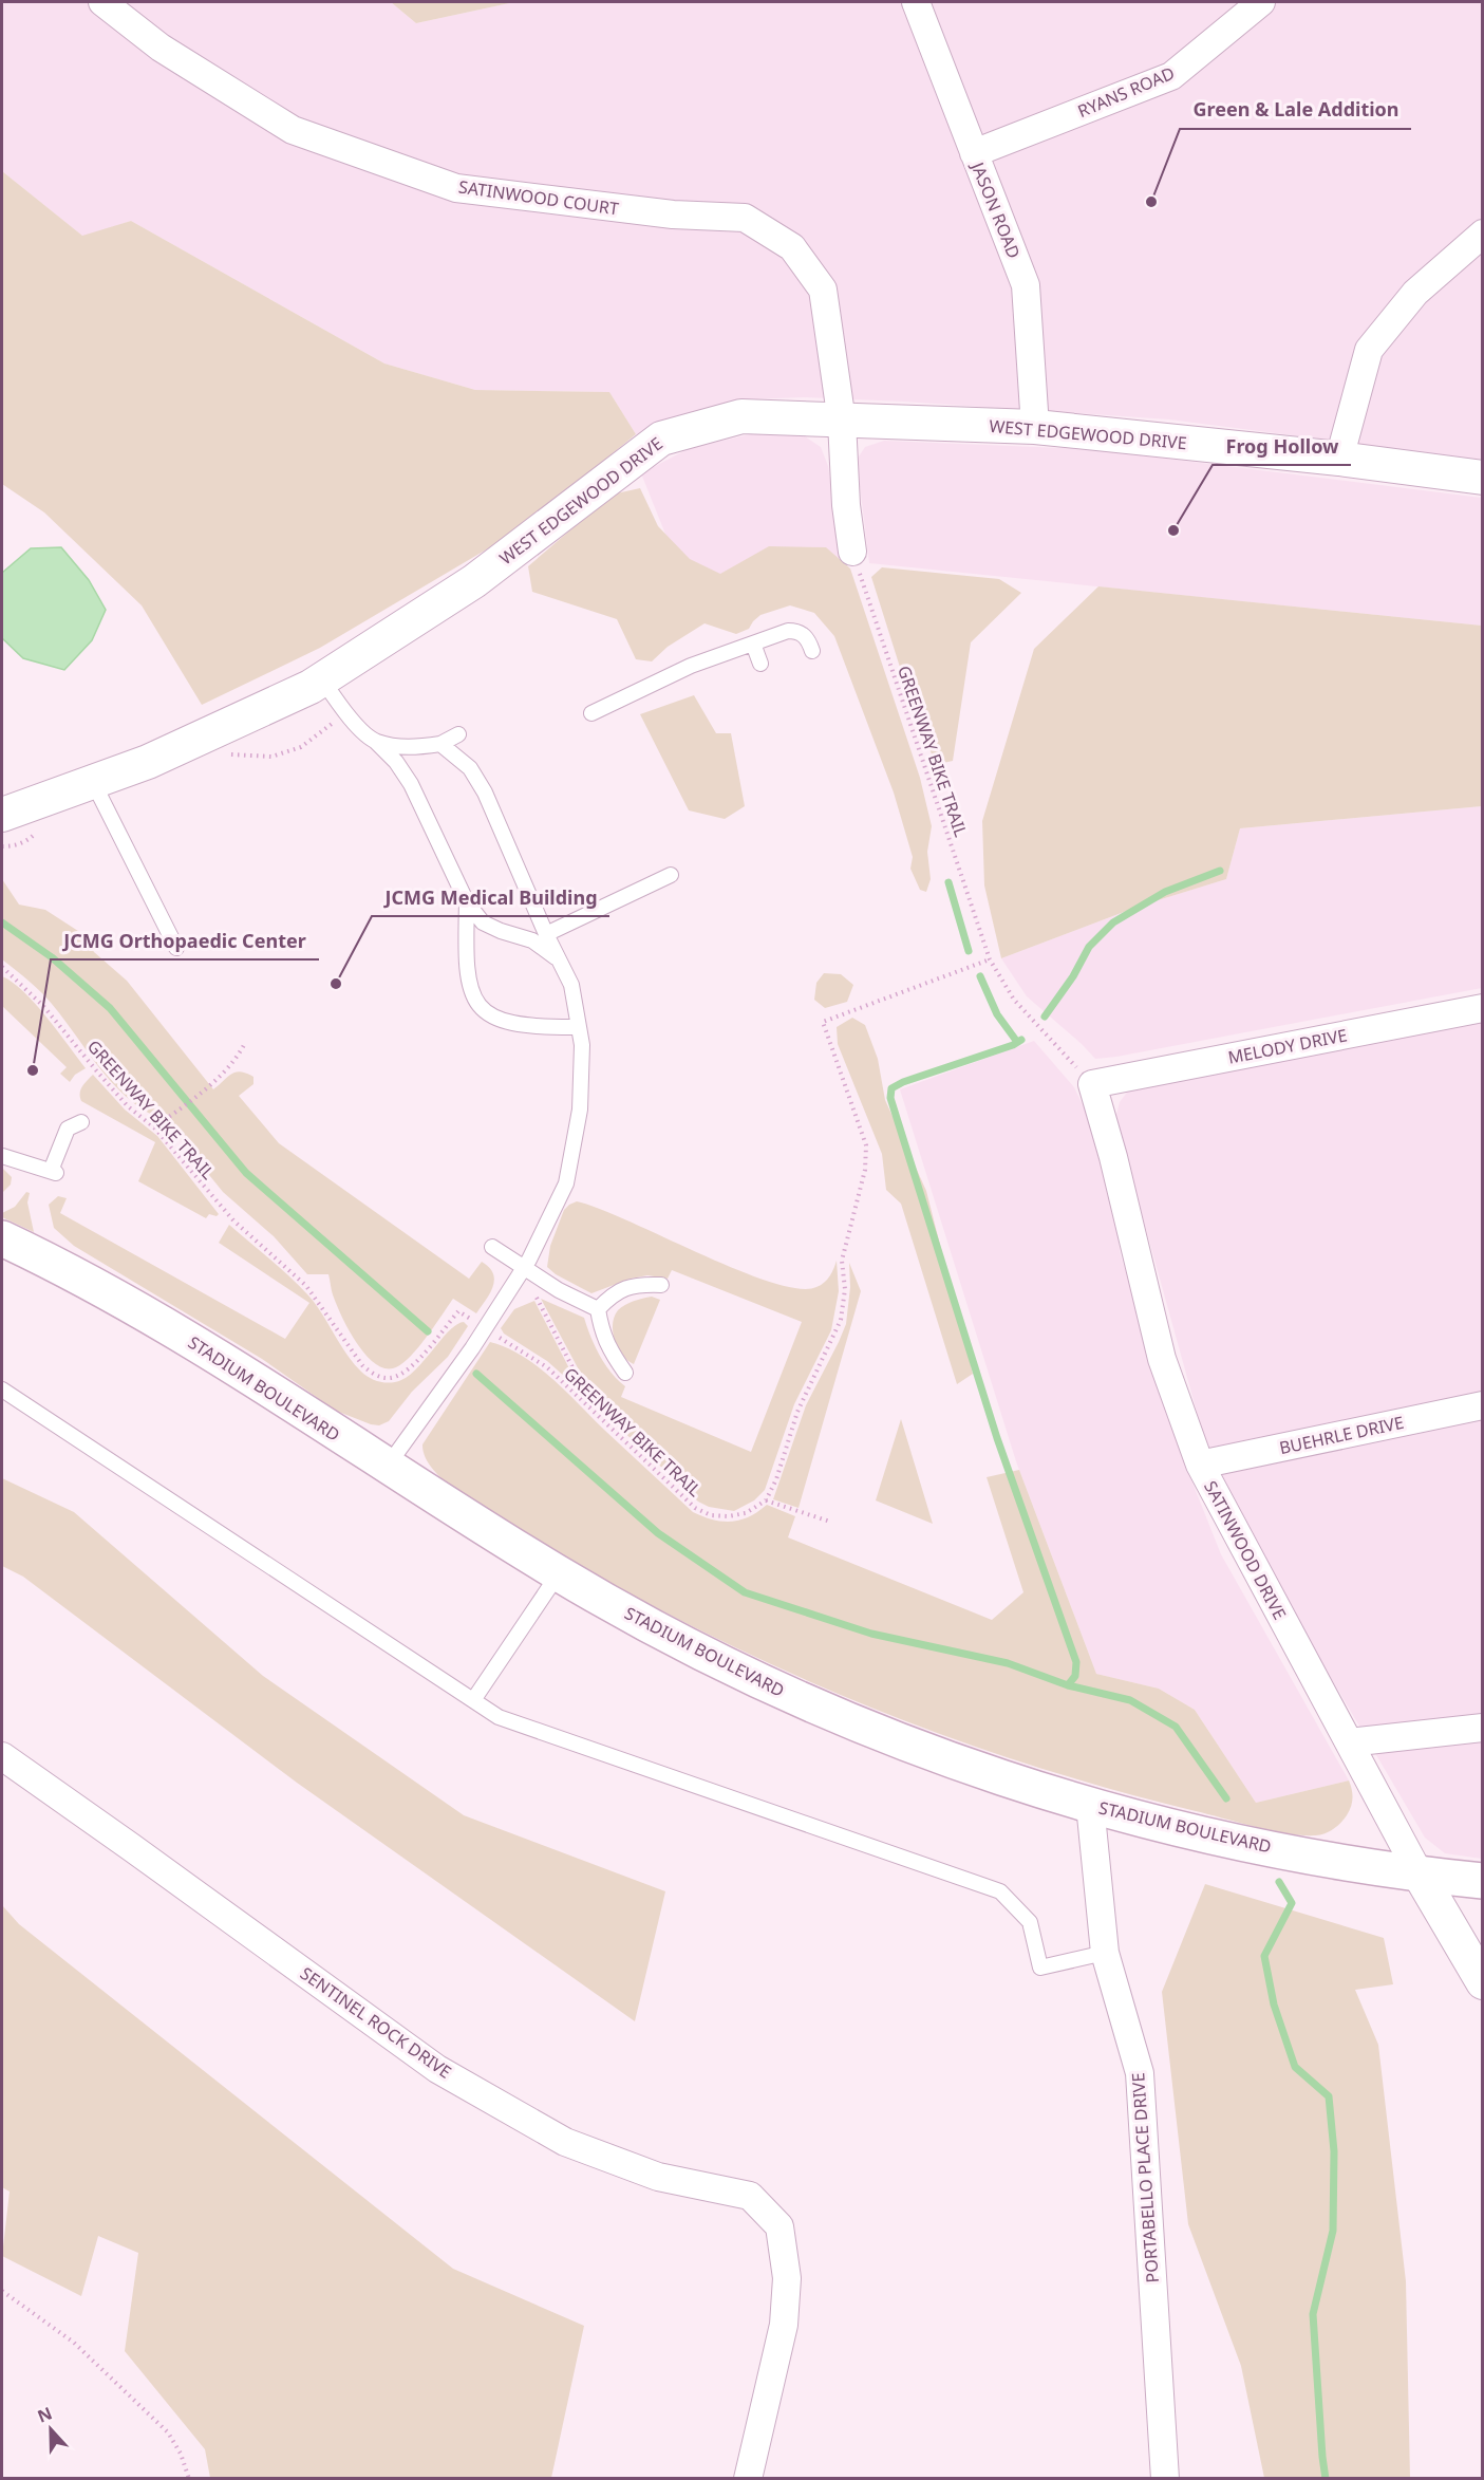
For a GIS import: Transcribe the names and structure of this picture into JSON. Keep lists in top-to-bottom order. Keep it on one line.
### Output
{"streets":{"main road":["STADIUM BOULEVARD"],"street":["RYANS ROAD","SATINWOOD COURT","JASON ROAD","WEST EDGEWOOD DRIVE","MELODY DRIVE","BUEHRLE DRIVE","SATINWOOD DRIVE","SENTINEL ROCK DRIVE","PORTABELLO PLACE DRIVE"],"path":["GREENWAY BIKE TRAIL"]},"crossings":[["RYANS ROAD","JASON ROAD"],["SATINWOOD COURT","WEST EDGEWOOD DRIVE"],["JASON ROAD","WEST EDGEWOOD DRIVE"],["GREENWAY BIKE TRAIL","MELODY DRIVE"],["GREENWAY BIKE TRAIL","SATINWOOD DRIVE"],["MELODY DRIVE","SATINWOOD DRIVE"],["STADIUM BOULEVARD","SATINWOOD DRIVE"],["STADIUM BOULEVARD","PORTABELLO PLACE DRIVE"],["BUEHRLE DRIVE","SATINWOOD DRIVE"]],"places":["Green & Lale Addition","Frog Hollow","JCMG Medical Building","JCMG Orthopaedic Center"],"north":"top"}
